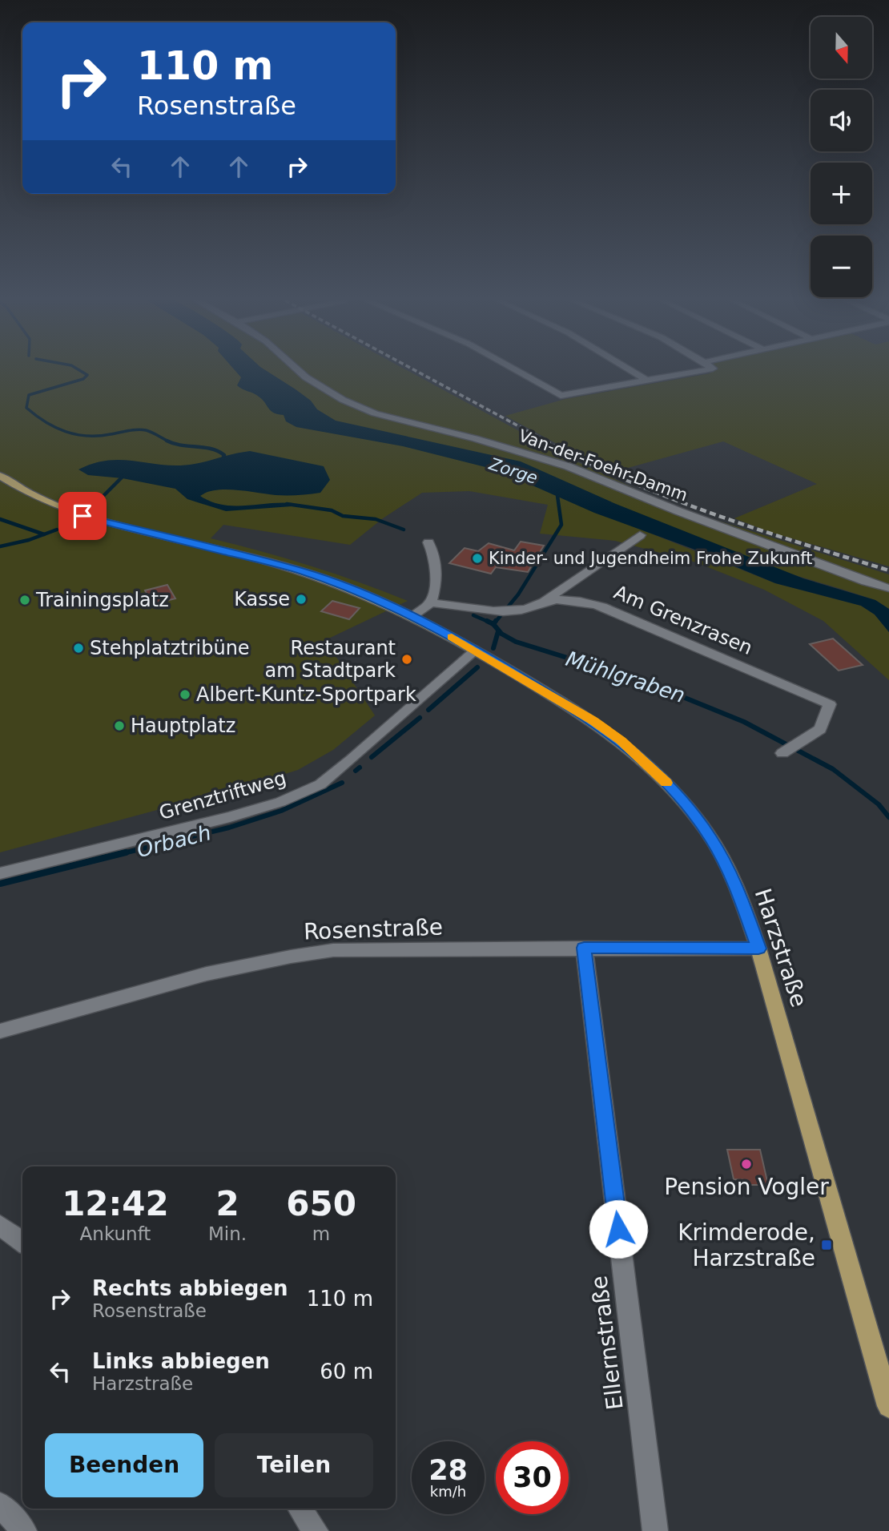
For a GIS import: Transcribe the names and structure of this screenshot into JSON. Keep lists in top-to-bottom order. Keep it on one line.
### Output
{"streets":{"main road":["Harzstraße"],"street":["Van-der-Foehr-Damm","Am Grenzrasen","Grenztriftweg","Rosenstraße","Ellernstraße"]},"crossings":[["Grenztriftweg","Harzstraße"],["Rosenstraße","Harzstraße"],["Rosenstraße","Ellernstraße"]],"water":["Zorge","Mühlgraben","Orbach"],"places":{"other":["Kinder- und Jugendheim Frohe Zukunft","Kasse","Trainingsplatz","Stehplatztribüne","Restaurant am Stadtpark","Albert-Kuntz-Sportpark","Hauptplatz","Pension Vogler"],"transit":["Krimderode, Harzstraße"]},"north":"bottom","page":{"map_buttons":["+","−"],"turn":["110 m","Rosenstraße"],"eta":["12:42","Ankunft","2","Min.","650","m"],"list":[{"name":"Rechts abbiegen","note":"Rosenstraße","value":"110 m"},{"name":"Links abbiegen","note":"Harzstraße","value":"60 m"}],"buttons":["Beenden","Teilen"],"speed":"28 km/h","limit":"30"}}
